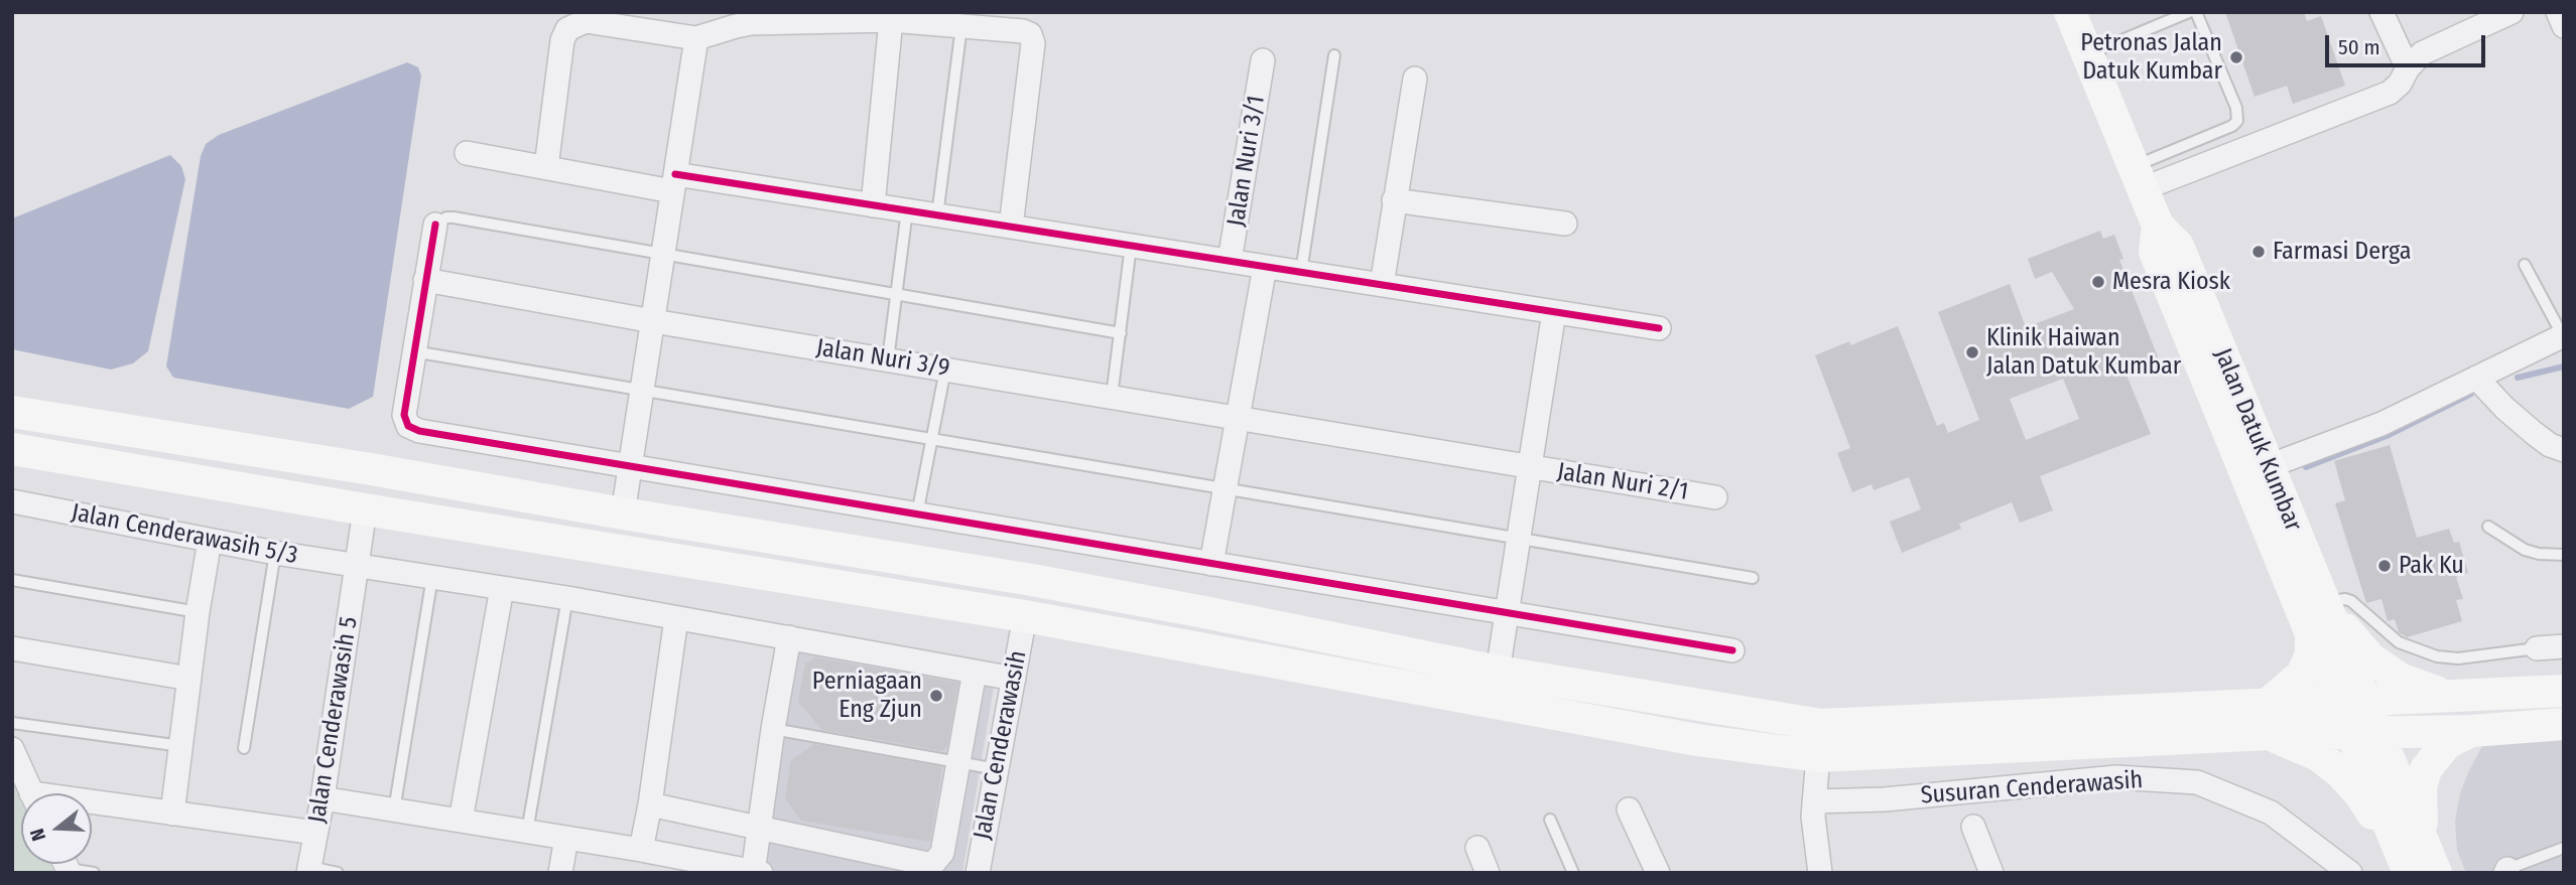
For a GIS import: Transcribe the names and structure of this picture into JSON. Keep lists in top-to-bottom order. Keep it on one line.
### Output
{"streets":{"main road":["Jalan Datuk Kumbar"],"street":["Jalan Nuri 3/1","Jalan Nuri 3/9","Jalan Nuri 2/1","Jalan Cenderawasih 5/3","Jalan Cenderawasih 5","Jalan Cenderawasih","Susuran Cenderawasih"]},"crossings":[["Jalan Nuri 3/9","Jalan Nuri 2/1"],["Jalan Cenderawasih 5/3","Jalan Cenderawasih 5"],["Jalan Cenderawasih 5/3","Jalan Cenderawasih"]],"places":["Petronas Jalan Datuk Kumbar","Farmasi Derga","Mesra Kiosk","Klinik Haiwan Jalan Datuk Kumbar","Pak Ku","Perniagaan Eng Zjun"],"scale_bar":"50 m","north":"left"}
